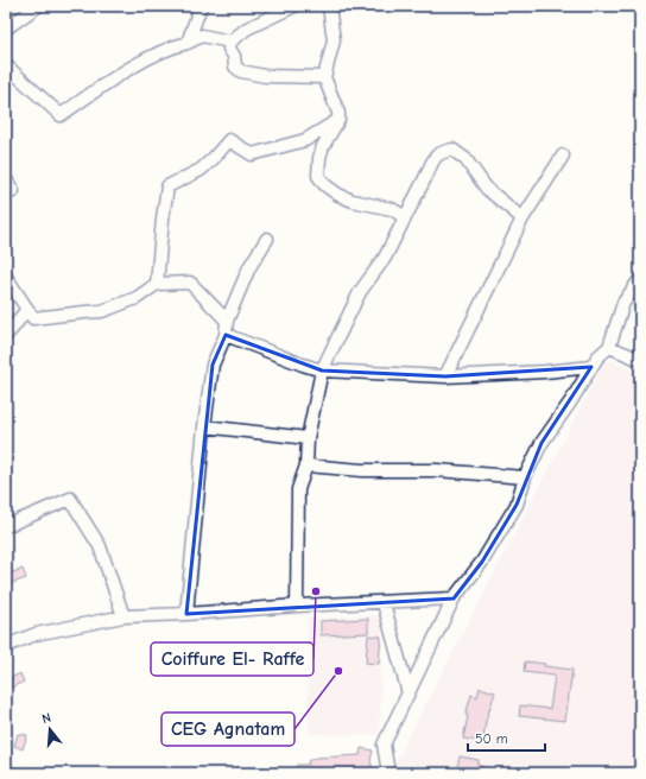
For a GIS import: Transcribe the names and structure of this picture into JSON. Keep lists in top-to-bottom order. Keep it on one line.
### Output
{"places":["Coiffure El- Raffe","CEG Agnatam"],"scale_bar":"50 m","north":"top"}
